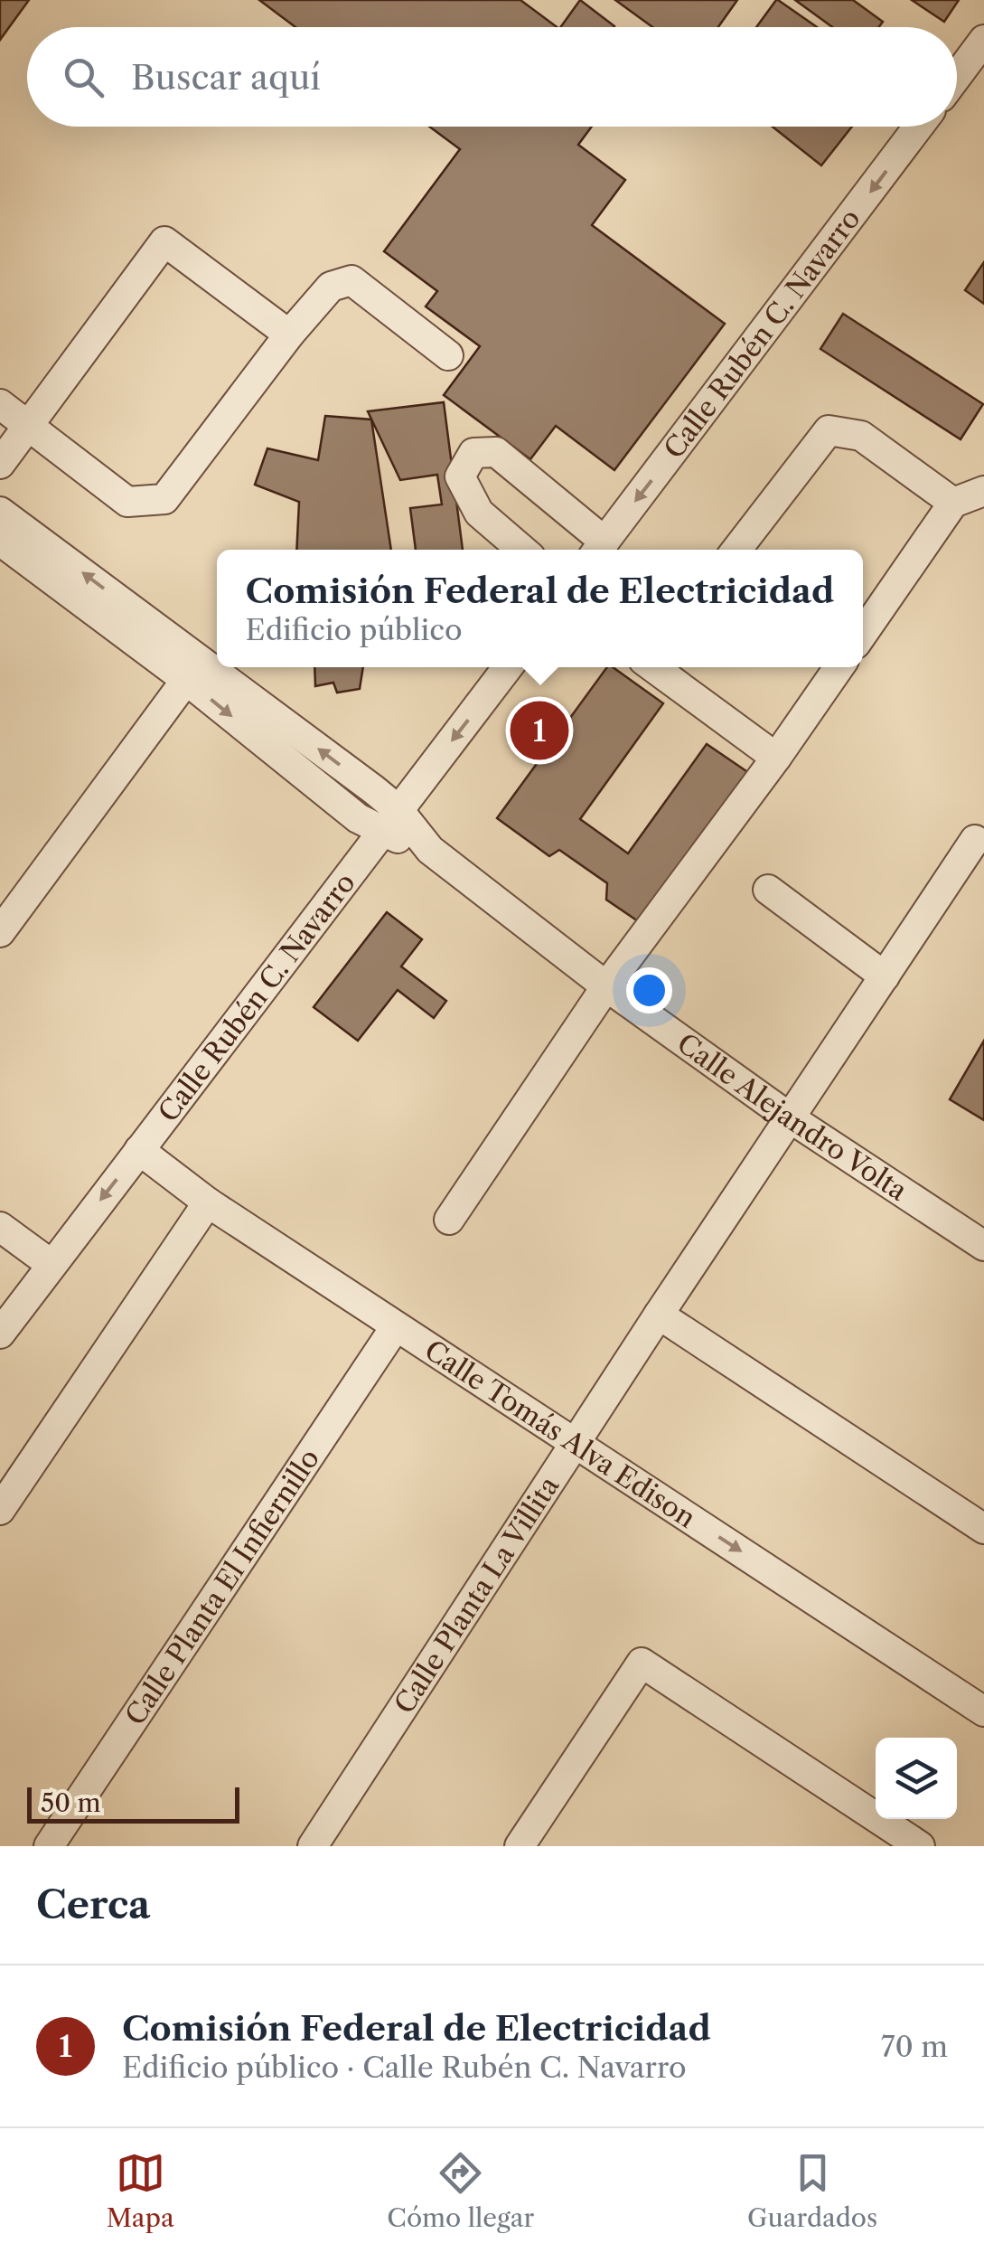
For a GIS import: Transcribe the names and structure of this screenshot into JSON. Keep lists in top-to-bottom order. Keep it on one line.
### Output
{"streets":{"street":["Calle Rubén C. Navarro","Calle Alejandro Volta","Calle Tomás Alva Edison","Calle Planta El Infiernillo","Calle Planta La Villita"]},"crossings":[["Calle Rubén C. Navarro","Calle Alejandro Volta"],["Calle Rubén C. Navarro","Calle Tomás Alva Edison"],["Calle Alejandro Volta","Calle Planta La Villita"],["Calle Tomás Alva Edison","Calle Planta El Infiernillo"],["Calle Tomás Alva Edison","Calle Planta La Villita"]],"scale_bar":"50 m","page":{"search":"Buscar aquí","popup":["Comisión Federal de Electricidad","Edificio público"],"pins":"1","scale":"50 m","heading":"Cerca","list":[{"mark":"1","name":"Comisión Federal de Electricidad","note":"Edificio público · Calle Rubén C. Navarro","value":"70 m"}],"nav":["Mapa","Cómo llegar","Guardados"]}}
